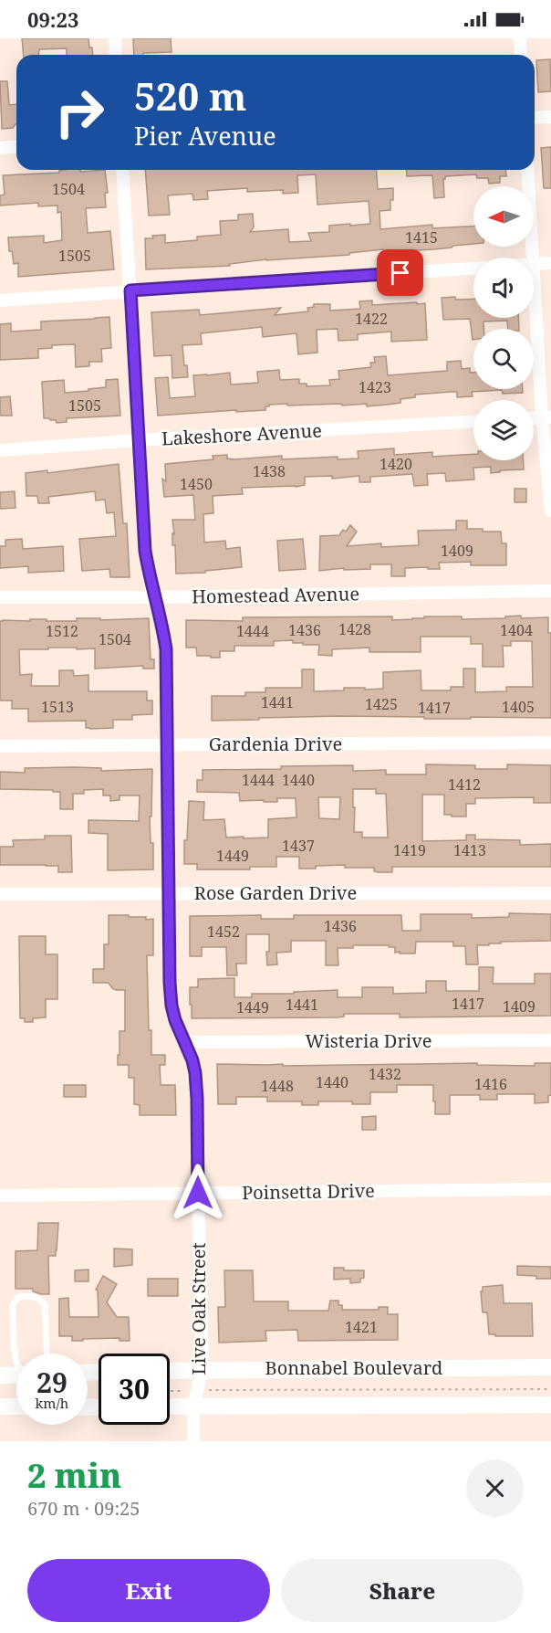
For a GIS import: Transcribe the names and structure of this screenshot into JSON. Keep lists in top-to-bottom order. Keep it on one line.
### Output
{"streets":{"street":["Lakeshore Avenue","Homestead Avenue","Gardenia Drive","Rose Garden Drive","Wisteria Drive","Poinsetta Drive","Live Oak Street","Bonnabel Boulevard"]},"crossings":[["Lakeshore Avenue","Live Oak Street"],["Homestead Avenue","Live Oak Street"],["Gardenia Drive","Live Oak Street"],["Rose Garden Drive","Live Oak Street"],["Wisteria Drive","Live Oak Street"],["Poinsetta Drive","Live Oak Street"],["Live Oak Street","Bonnabel Boulevard"]],"house_numbers":["1504","1415","1505","1422","1423","1505","1420","1438","1450","1409","1428","1436","1404","1512","1444","1504","1441","1425","1513","1405","1417","1444","1440","1412","1437","1419","1413","1449","1436","1452","1417","1441","1409","1449","1432","1440","1416","1448","1421"],"north":"left","page":{"status":"09:23","turn":["520 m","Pier Avenue"],"speed":"29 km/h","limit":"30","heading":["2 min","670 m · 09:25"],"buttons":["Exit","Share"]}}
